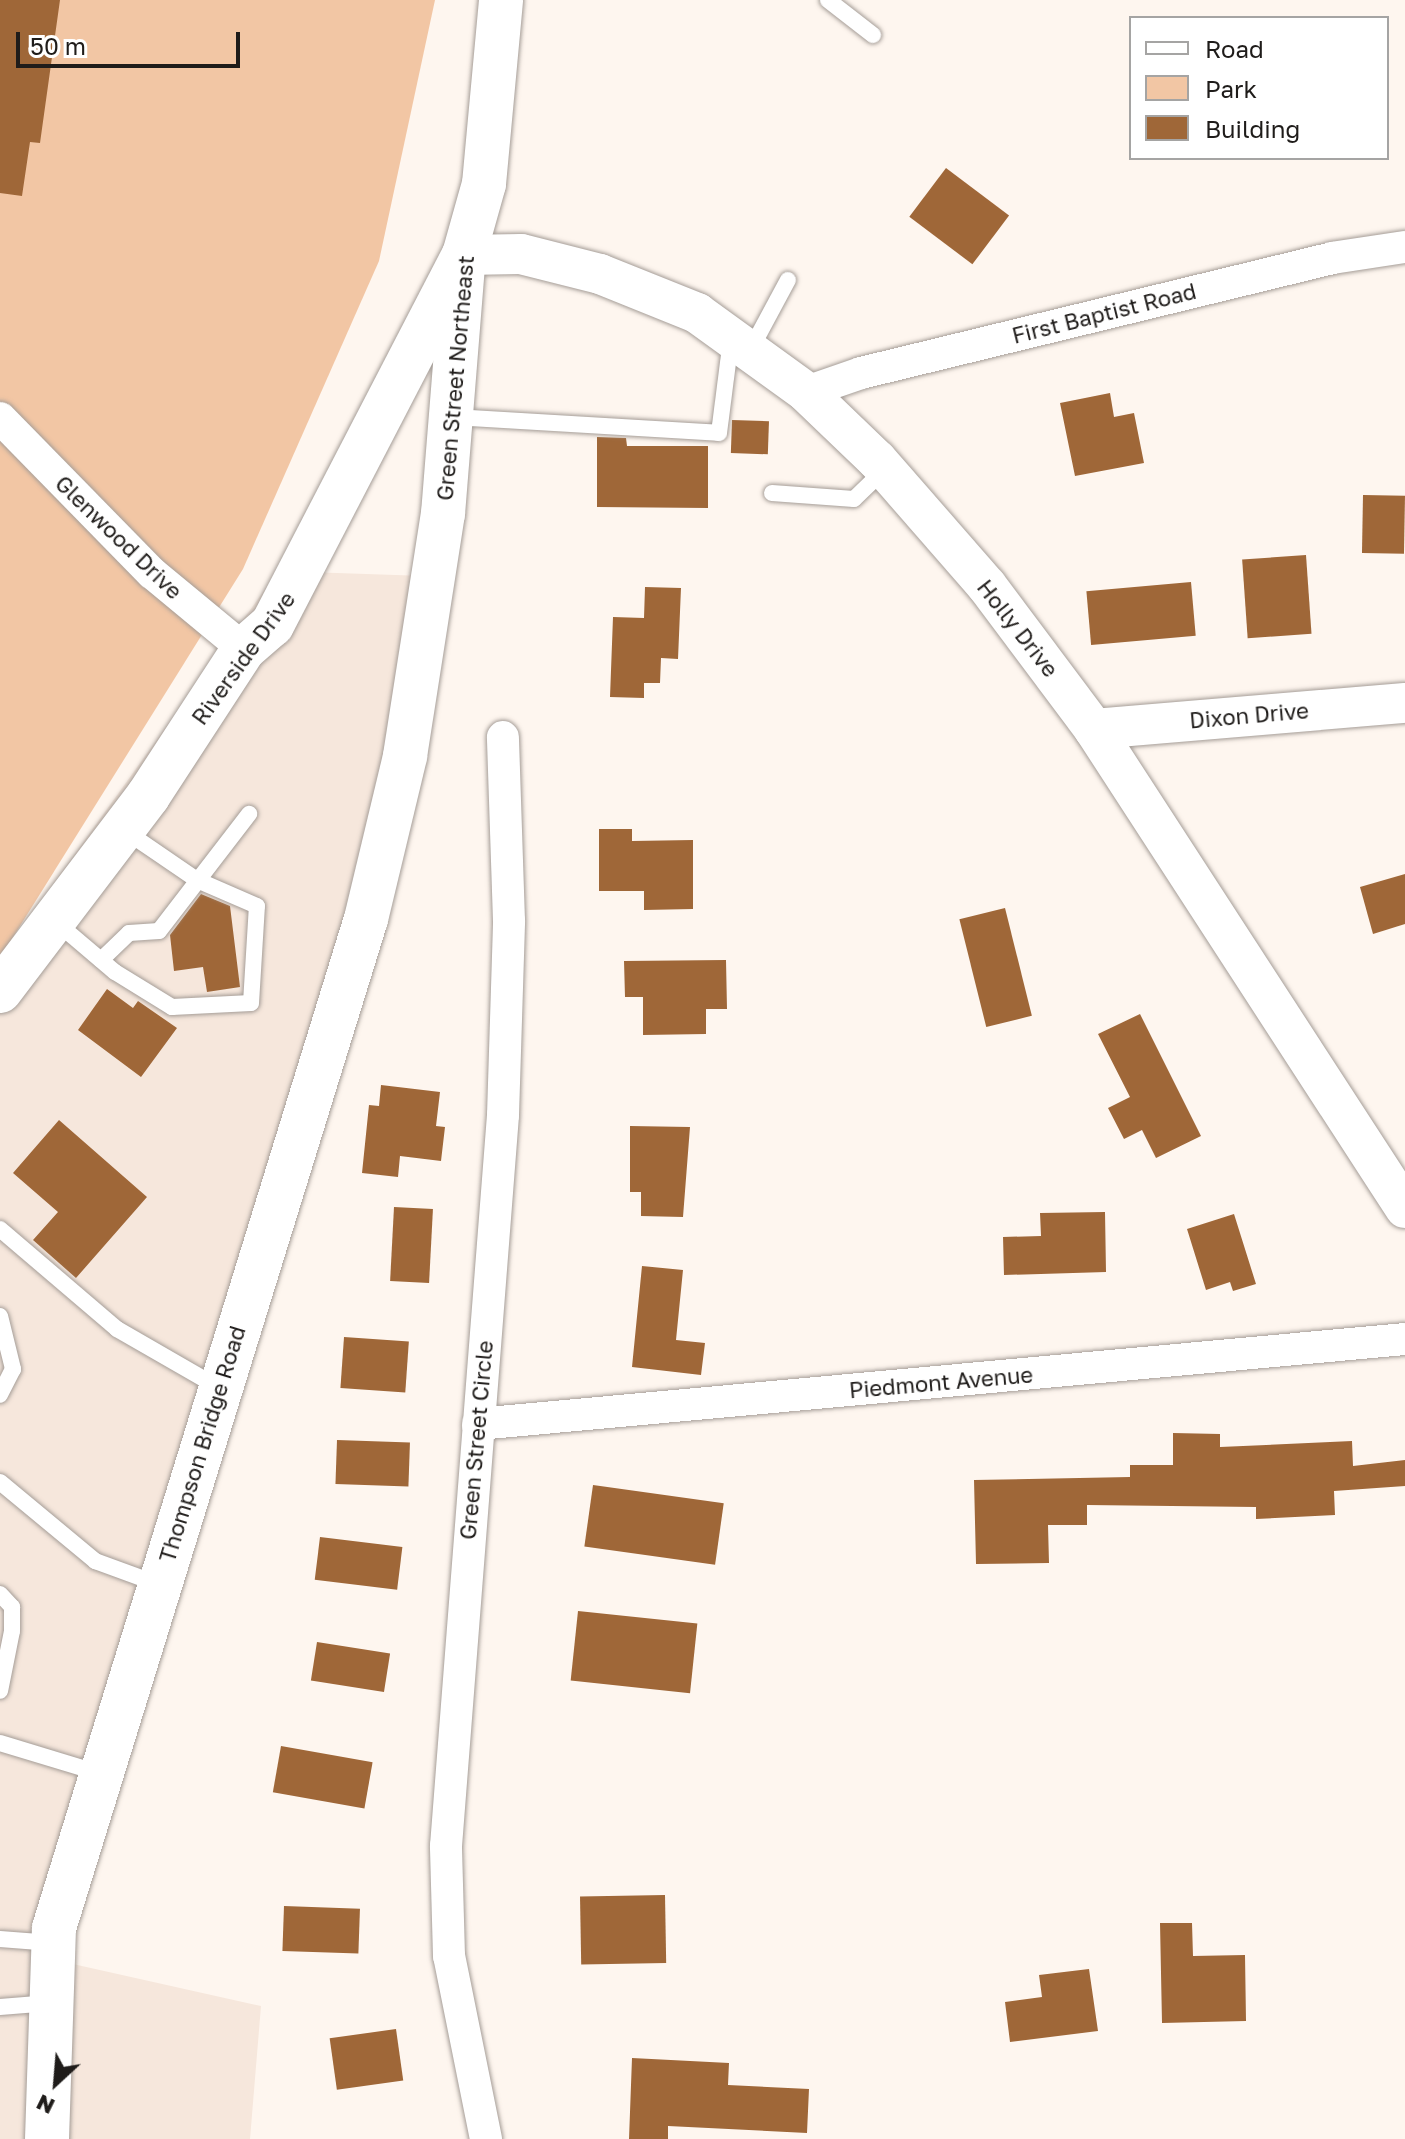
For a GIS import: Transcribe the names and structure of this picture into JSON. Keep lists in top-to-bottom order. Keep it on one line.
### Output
{"streets":{"main road":["Green Street Northeast","Riverside Drive","Thompson Bridge Road"],"street":["First Baptist Road","Glenwood Drive","Holly Drive","Dixon Drive","Piedmont Avenue","Green Street Circle"]},"crossings":[["First Baptist Road","Holly Drive"],["Green Street Northeast","Holly Drive"],["Green Street Northeast","Riverside Drive"],["Green Street Northeast","Thompson Bridge Road"],["Glenwood Drive","Riverside Drive"],["Holly Drive","Riverside Drive"],["Holly Drive","Dixon Drive"],["Piedmont Avenue","Green Street Circle"]],"legend":["Road","Park","Building"],"scale_bar":"50 m","north":"bottom left"}
